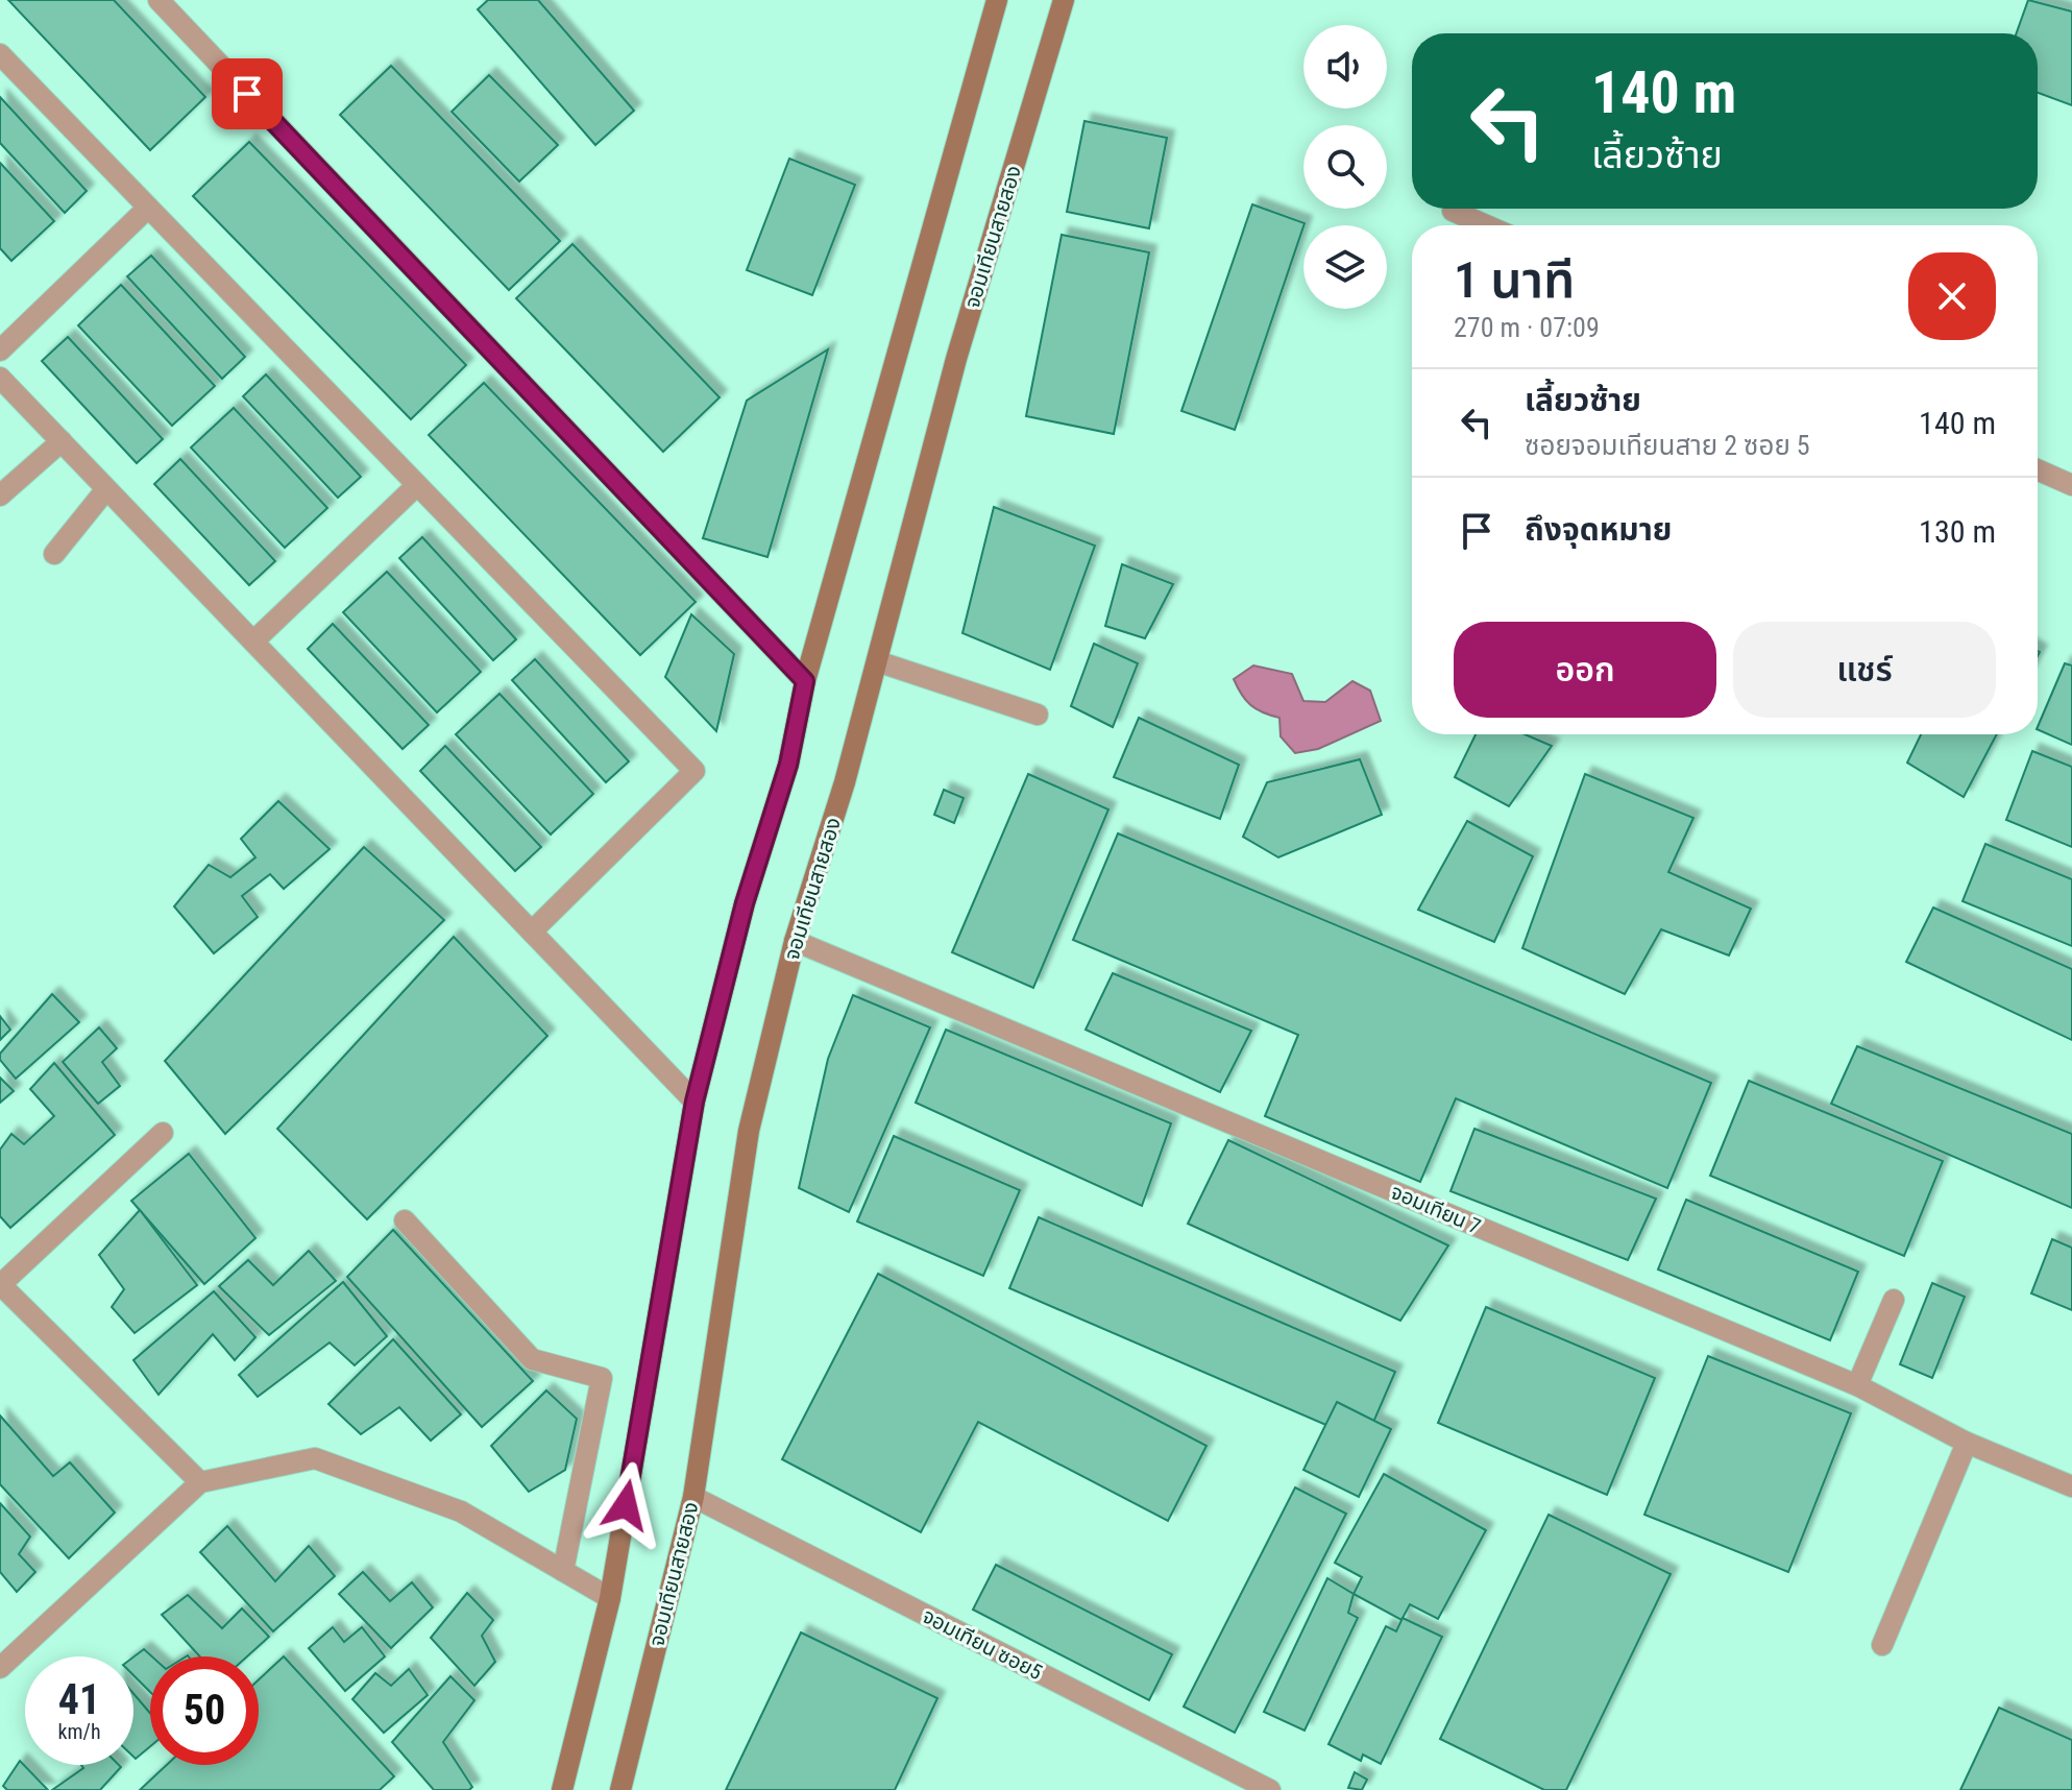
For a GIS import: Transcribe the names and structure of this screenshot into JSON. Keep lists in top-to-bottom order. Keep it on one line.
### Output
{"streets":{"main road":["จอมเทียนสายสอง"],"street":["จอมเทียน 7","จอมเทียน ซอย5"]},"crossings":[["จอมเทียนสายสอง","จอมเทียน 7"],["จอมเทียนสายสอง","จอมเทียน ซอย5"]],"page":{"turn":["140 m","เลี้ยวซ้าย"],"heading":["1 นาที","270 m · 07:09"],"list":[{"name":"เลี้ยวซ้าย","note":"ซอยจอมเทียนสาย 2 ซอย 5","value":"140 m"},{"name":"ถึงจุดหมาย","value":"130 m"}],"buttons":["ออก","แชร์"],"speed":"41 km/h","limit":"50"}}
